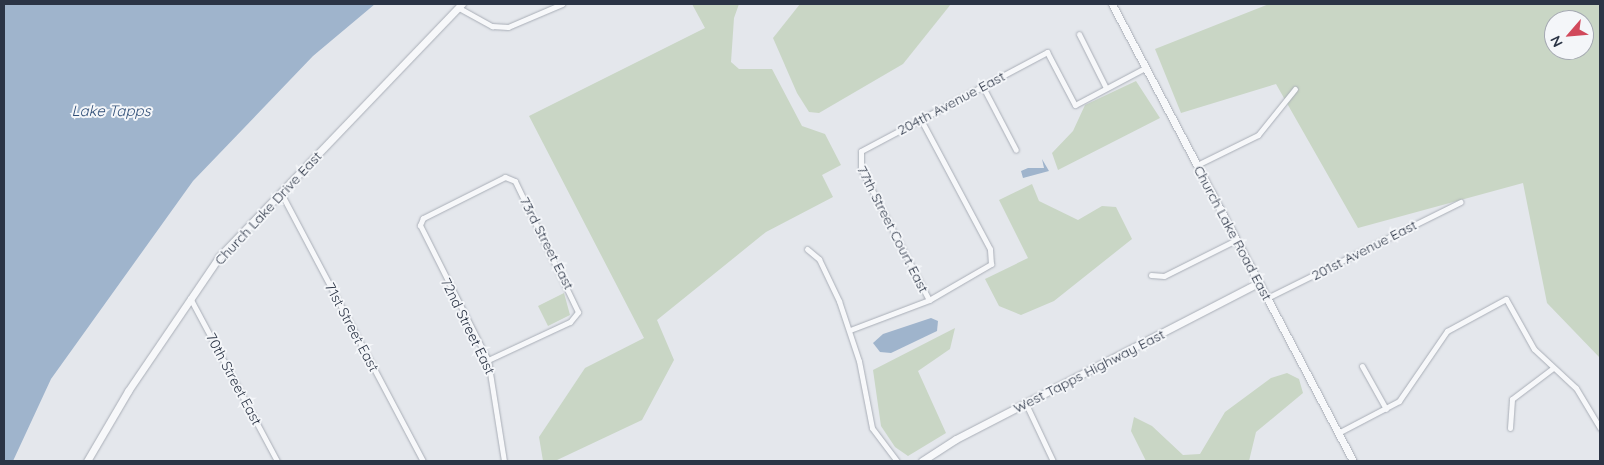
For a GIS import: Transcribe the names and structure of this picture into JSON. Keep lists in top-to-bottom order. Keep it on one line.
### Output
{"streets":{"street":["204th Avenue East","Church Lake Drive East","77th Street Court East","Church Lake Road East","73rd Street East","201st Avenue East","72nd Street East","71st Street East","West Tapps Highway East","70th Street East"]},"crossings":[["204th Avenue East","77th Street Court East"],["Church Lake Drive East","71st Street East"],["Church Lake Drive East","70th Street East"],["Church Lake Road East","201st Avenue East"],["Church Lake Road East","West Tapps Highway East"],["73rd Street East","72nd Street East"]],"water":["Lake Tapps"],"north":"bottom left"}
